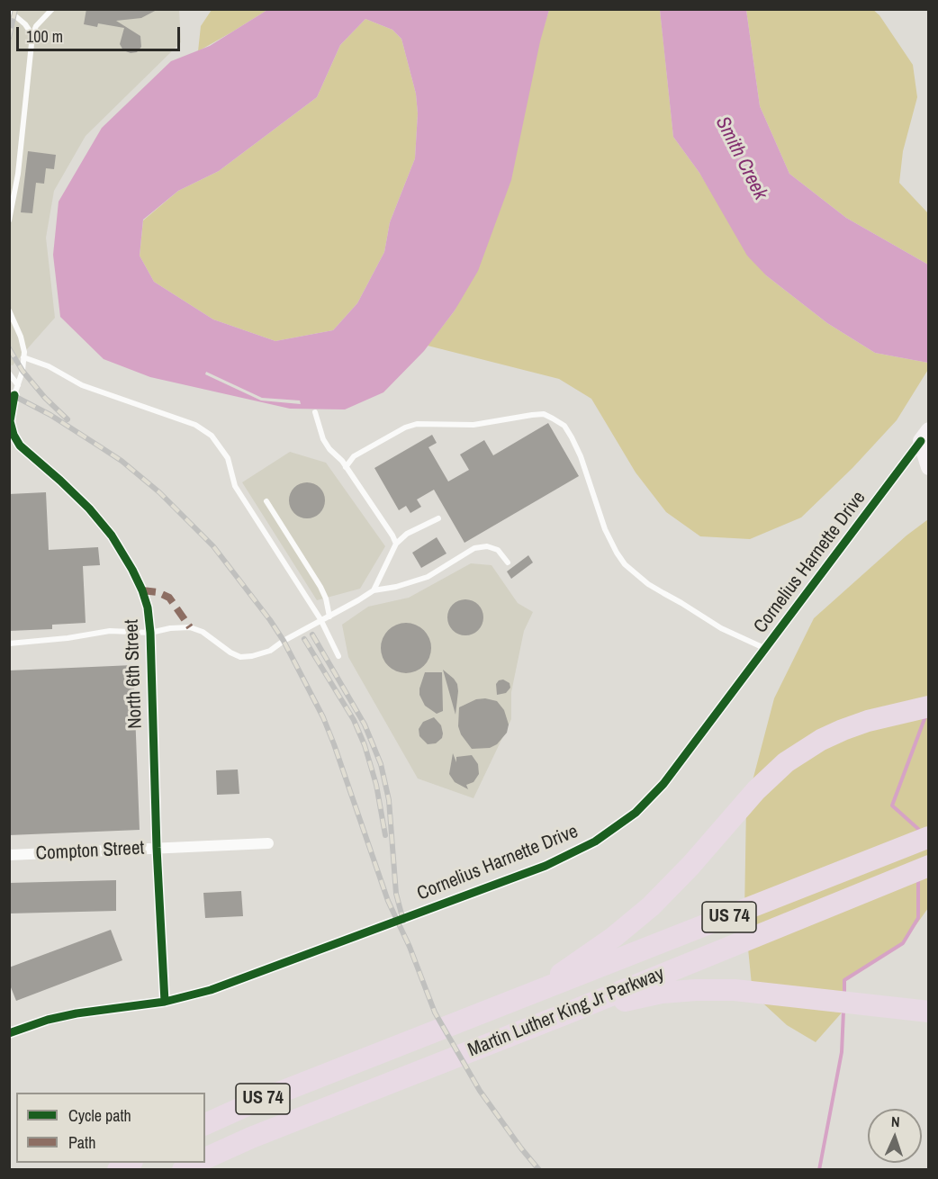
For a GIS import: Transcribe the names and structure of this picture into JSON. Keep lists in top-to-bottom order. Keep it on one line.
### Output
{"streets":{"highway":["US 74","Martin Luther King Jr Parkway"],"street":["Cornelius Harnette Drive","North 6th Street","Compton Street"]},"crossings":[["Cornelius Harnette Drive","North 6th Street"],["North 6th Street","Compton Street"]],"water":["Smith Creek"],"legend":["Cycle path","Path"],"scale_bar":"100 m","north":"top"}
